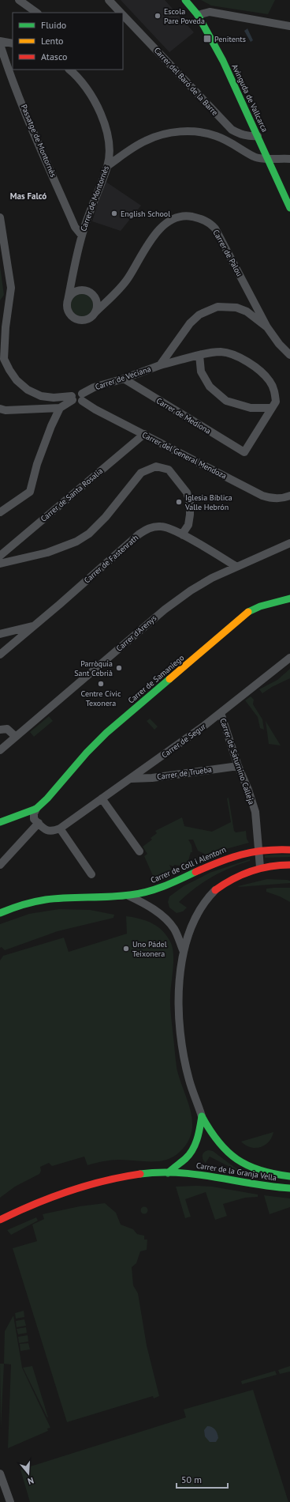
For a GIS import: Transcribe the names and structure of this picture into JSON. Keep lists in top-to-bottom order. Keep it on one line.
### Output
{"streets":{"street":["Carrer del Baró de la Barre","Avinguda de Vallcarca","Passatge de Montornès","Carrer de Montornès","Carrer de Palou","Carrer de Veciana","Carrer de Mediona","Carrer del General Mendoza","Carrer de Santa Rosalia","Carrer de Fastenrath","Carrer d'Arenys","Carrer de Samaniego","Carrer de Segur","Carrer de Saturnino Calleja","Carrer de Trueba","Carrer de Coll i Alentorn","Carrer de la Granja Vella"]},"crossings":[["Carrer del Baró de la Barre","Avinguda de Vallcarca"],["Passatge de Montornès","Carrer de Montornès"],["Carrer de Montornès","Carrer de Palou"],["Carrer de Palou","Carrer de Veciana"],["Carrer de Veciana","Carrer de Mediona"],["Carrer de Veciana","Carrer del General Mendoza"],["Carrer del General Mendoza","Carrer de Santa Rosalia"],["Carrer de Fastenrath","Carrer d'Arenys"],["Carrer de Segur","Carrer de Saturnino Calleja"],["Carrer de Segur","Carrer de Trueba"],["Carrer de Saturnino Calleja","Carrer de Trueba"],["Carrer de Saturnino Calleja","Carrer de Coll i Alentorn"]],"districts":["Mas Falcó"],"places":{"other":["Escola Pare Poveda","English School","Iglesia Bíblica Valle Hebrón","Parròquia Sant Cebrià","Centre Cívic Texonera","Uno Pádel Teixonera"],"transit":["Penitents"]},"legend":["Fluido","Lento","Atasco"],"scale_bar":"50 m","north":"bottom"}
